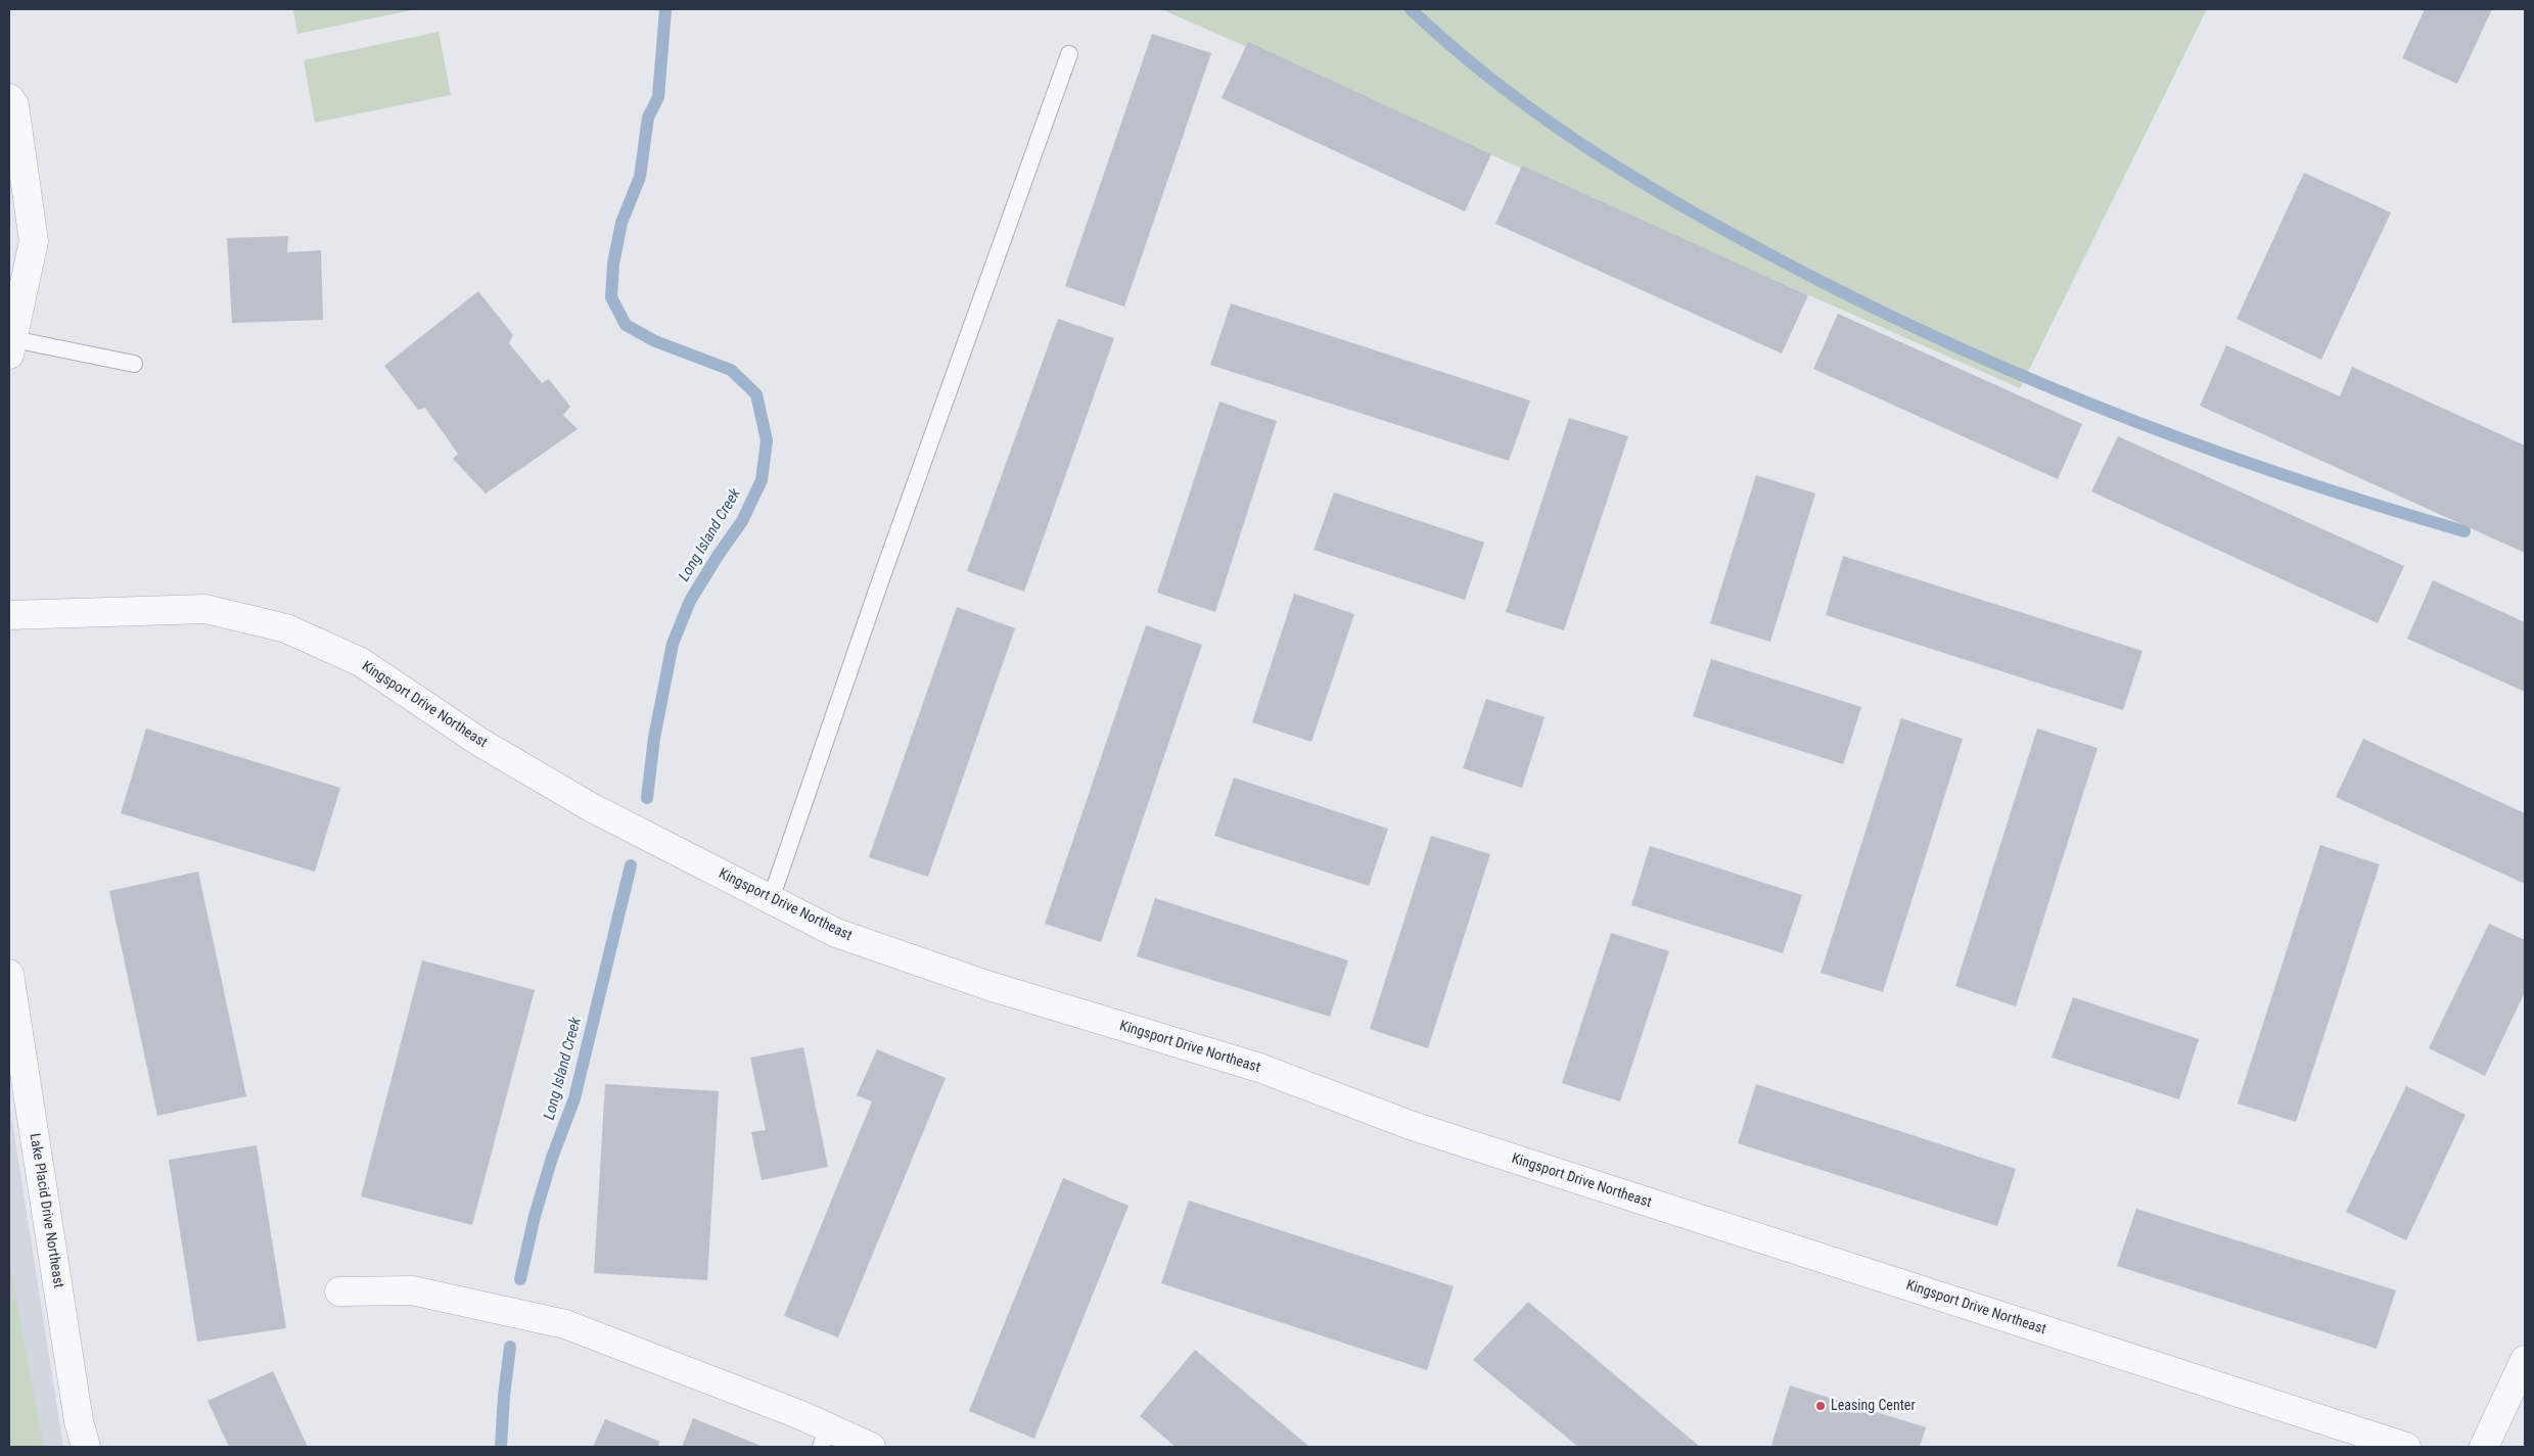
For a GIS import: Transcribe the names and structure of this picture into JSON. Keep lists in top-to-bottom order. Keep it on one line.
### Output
{"streets":{"street":["Kingsport Drive Northeast","Lake Placid Drive Northeast"]},"water":["Long Island Creek"],"places":["Leasing Center"]}
